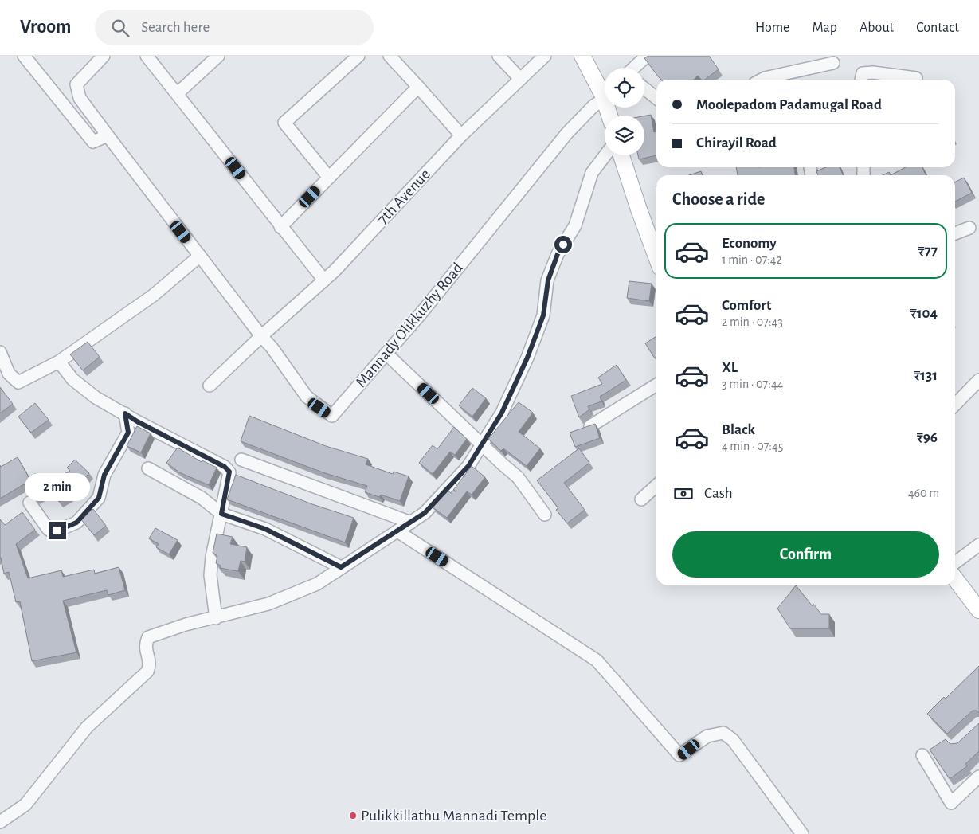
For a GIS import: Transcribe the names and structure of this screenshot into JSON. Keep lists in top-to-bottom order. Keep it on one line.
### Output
{"streets":{"street":["7th Avenue","Mannady Olikkuzhy Road"]},"crossings":[["7th Avenue","Mannady Olikkuzhy Road"]],"places":["Pulikkillathu Mannadi Temple"],"page":{"header":"Vroom","search":"Search here","nav":["Home","Map","About","Contact"],"banner":["Moolepadom Padamugal Road","Chirayil Road"],"heading":"Choose a ride","list":[{"name":"Economy","note":"1 min · 07:42","value":"₹77"},{"name":"Comfort","note":"2 min · 07:43","value":"₹104"},{"name":"XL","note":"3 min · 07:44","value":"₹131"},{"name":"Black","note":"4 min · 07:45","value":"₹96"}],"pay":["Cash","460 m"],"bubble":"2 min","buttons":"Confirm"}}
